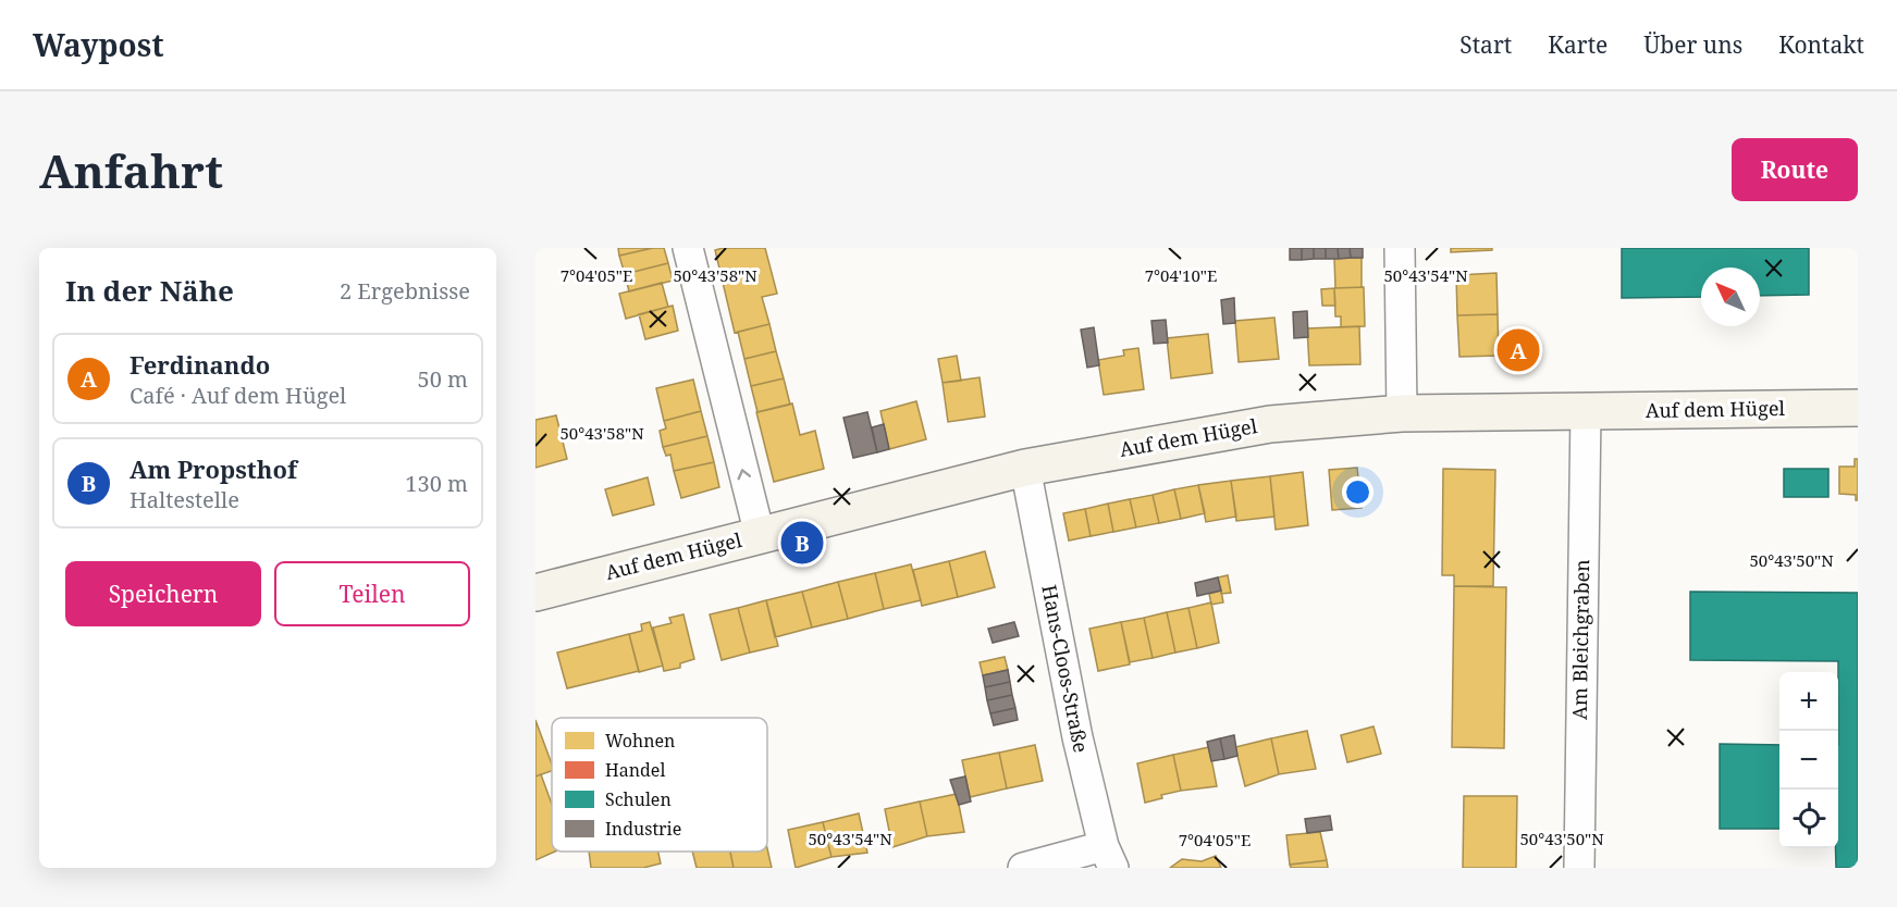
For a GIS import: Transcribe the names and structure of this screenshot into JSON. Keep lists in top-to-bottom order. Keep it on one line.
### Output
{"streets":{"street":["Auf dem Hügel","Am Bleichgraben","Hans-Cloos-Straße"]},"crossings":[["Auf dem Hügel","Am Bleichgraben"],["Auf dem Hügel","Hans-Cloos-Straße"]],"legend":["Wohnen","Handel","Schulen","Industrie"],"north":"top left","page":{"header":"Waypost","nav":["Start","Karte","Über uns","Kontakt"],"buttons":["Route",["Speichern","Teilen"]],"title":"Anfahrt","heading":["In der Nähe","2 Ergebnisse"],"pins":["A","B"],"list":[{"mark":"A","name":"Ferdinando","note":"Café · Auf dem Hügel","value":"50 m"},{"mark":"B","name":"Am Propsthof","note":"Haltestelle","value":"130 m"}],"map_buttons":["+","−"]},"coordinates":["7°04'05\"E","7°04'10\"E","50°43'58\"N","50°43'54\"N","50°43'50\"N"]}
